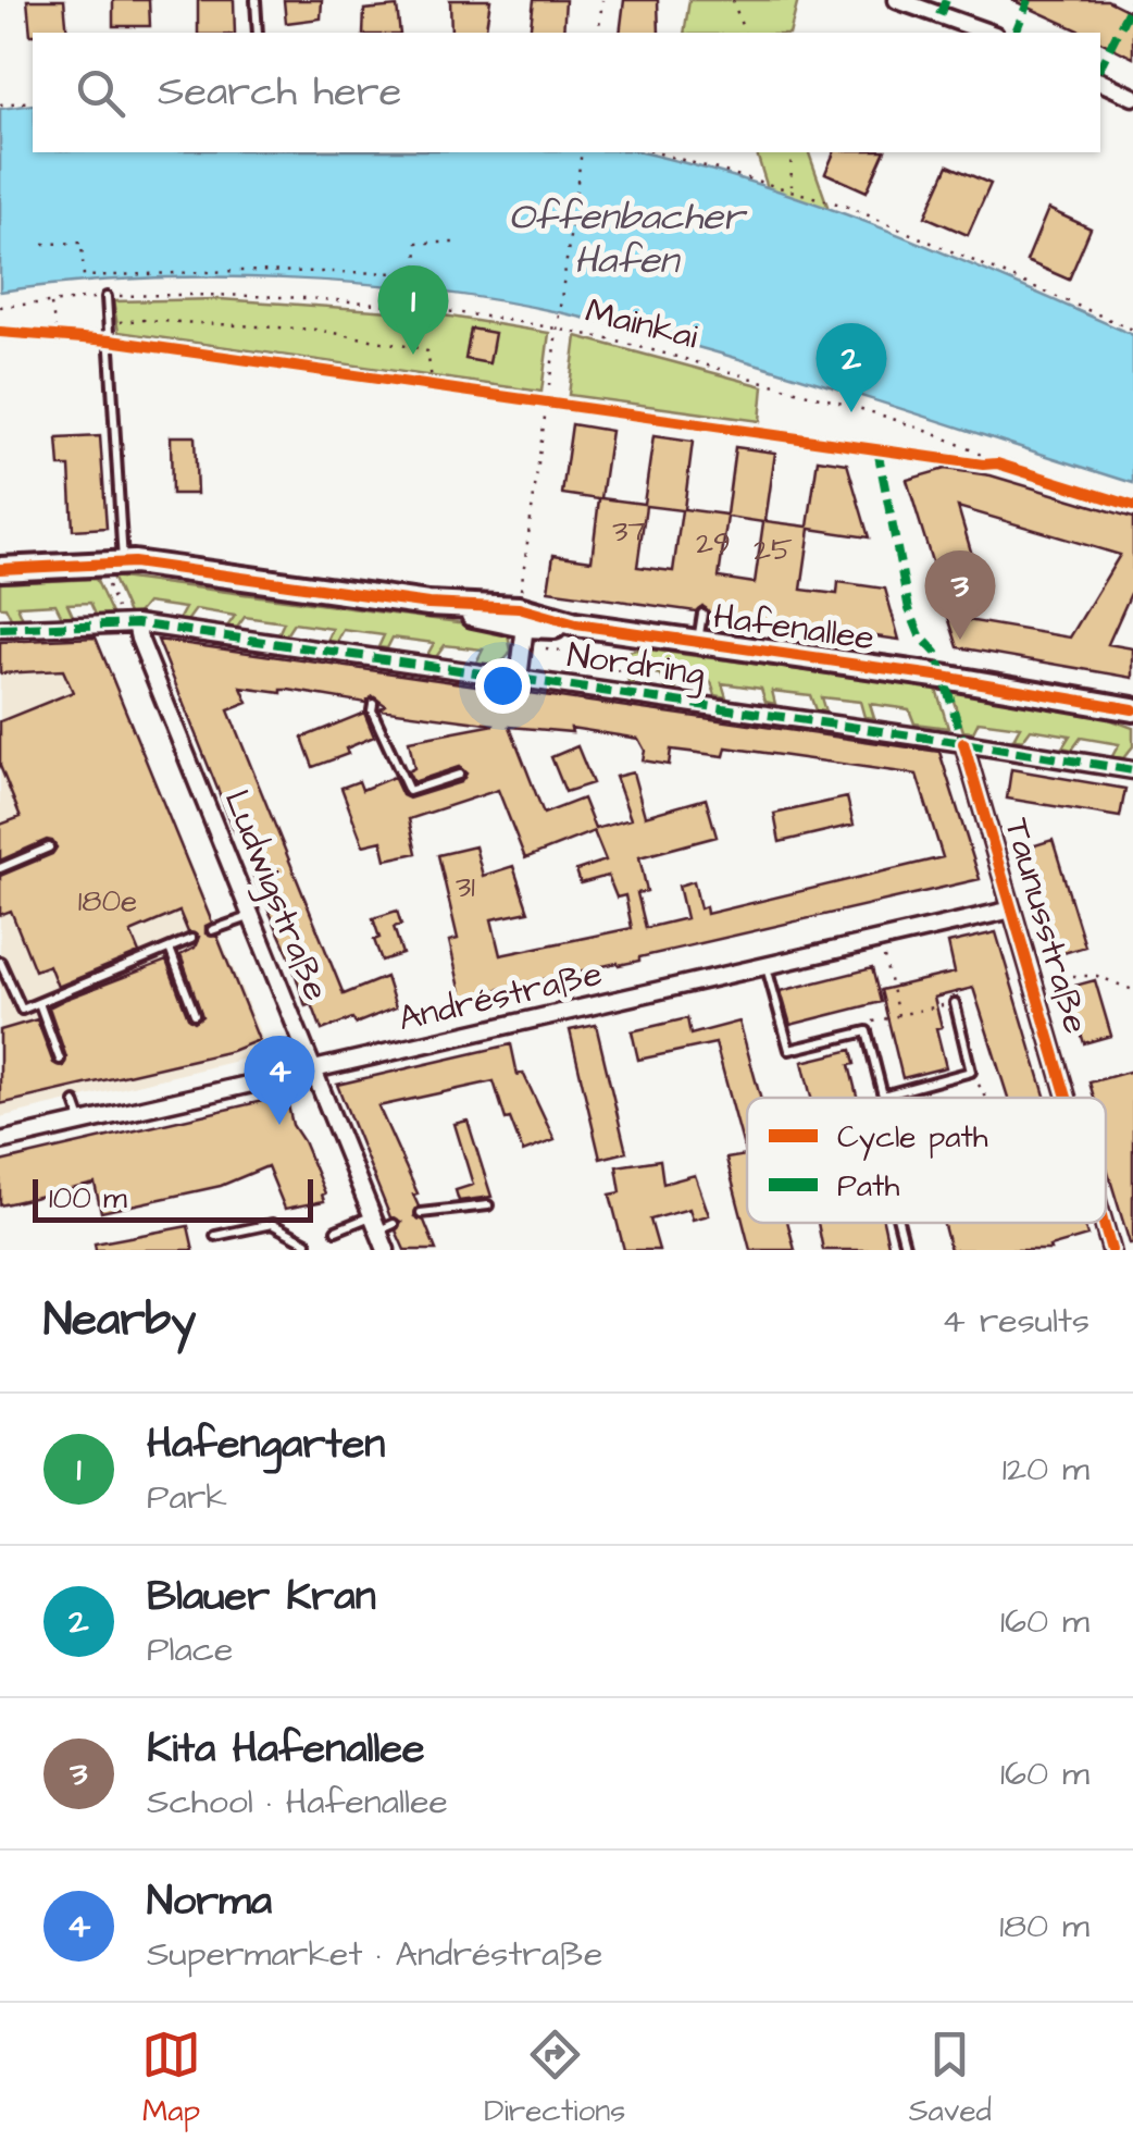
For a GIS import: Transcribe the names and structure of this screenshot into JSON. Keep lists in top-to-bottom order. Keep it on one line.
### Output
{"streets":{"main road":["Hafenallee"],"street":["Nordring","Ludwigstraße","Taunusstraße","Andréstraße"],"path":["Mainkai"]},"crossings":[["Nordring","Ludwigstraße"],["Nordring","Taunusstraße"],["Ludwigstraße","Andréstraße"],["Taunusstraße","Andréstraße"]],"water":["Offenbacher Hafen"],"house_numbers":["37","29","25","31","180e"],"legend":["Cycle path","Path"],"scale_bar":"100 m","page":{"search":"Search here","pins":["1","2","3","4"],"scale":"100 m","heading":["Nearby","4 results"],"list":[{"mark":"1","name":"Hafengarten","note":"Park","value":"120 m"},{"mark":"2","name":"Blauer Kran","note":"Place","value":"160 m"},{"mark":"3","name":"Kita Hafenallee","note":"School · Hafenallee","value":"160 m"},{"mark":"4","name":"Norma","note":"Supermarket · Andréstraße","value":"180 m"}],"nav":["Map","Directions","Saved"]}}
